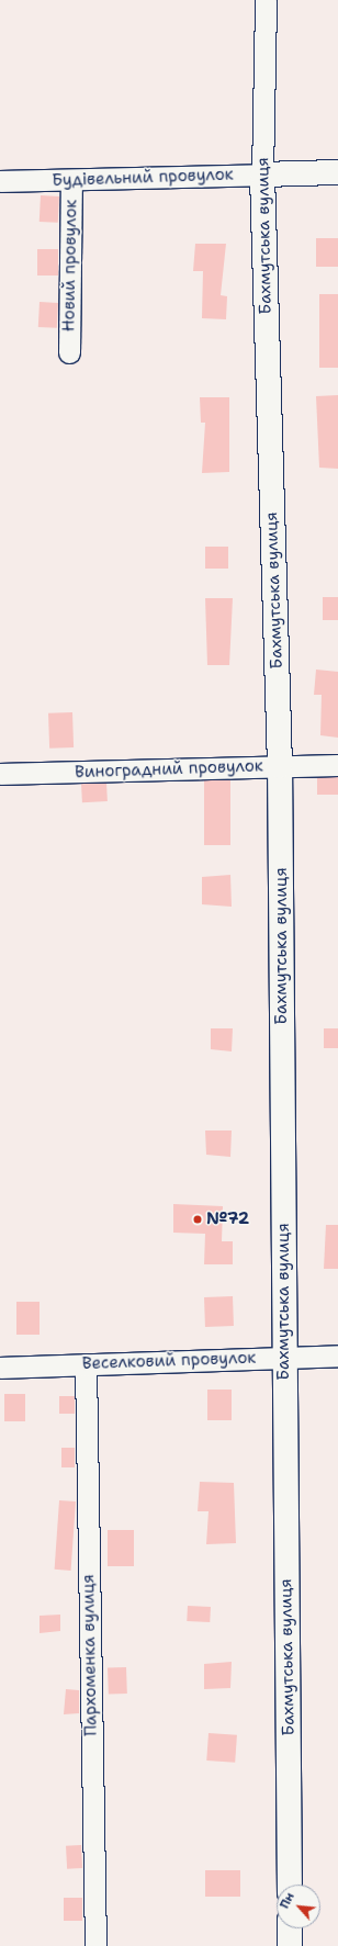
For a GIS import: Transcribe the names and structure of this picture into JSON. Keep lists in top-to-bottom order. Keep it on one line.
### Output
{"streets":{"street":["Будівельний провулок","Бахмутська вулиця","Новий провулок","Виноградний провулок","Веселковий провулок","Пархоменка вулиця"]},"crossings":[["Будівельний провулок","Бахмутська вулиця"],["Будівельний провулок","Новий провулок"],["Бахмутська вулиця","Виноградний провулок"],["Бахмутська вулиця","Веселковий провулок"],["Веселковий провулок","Пархоменка вулиця"]],"places":["№72"],"north":"top left"}
